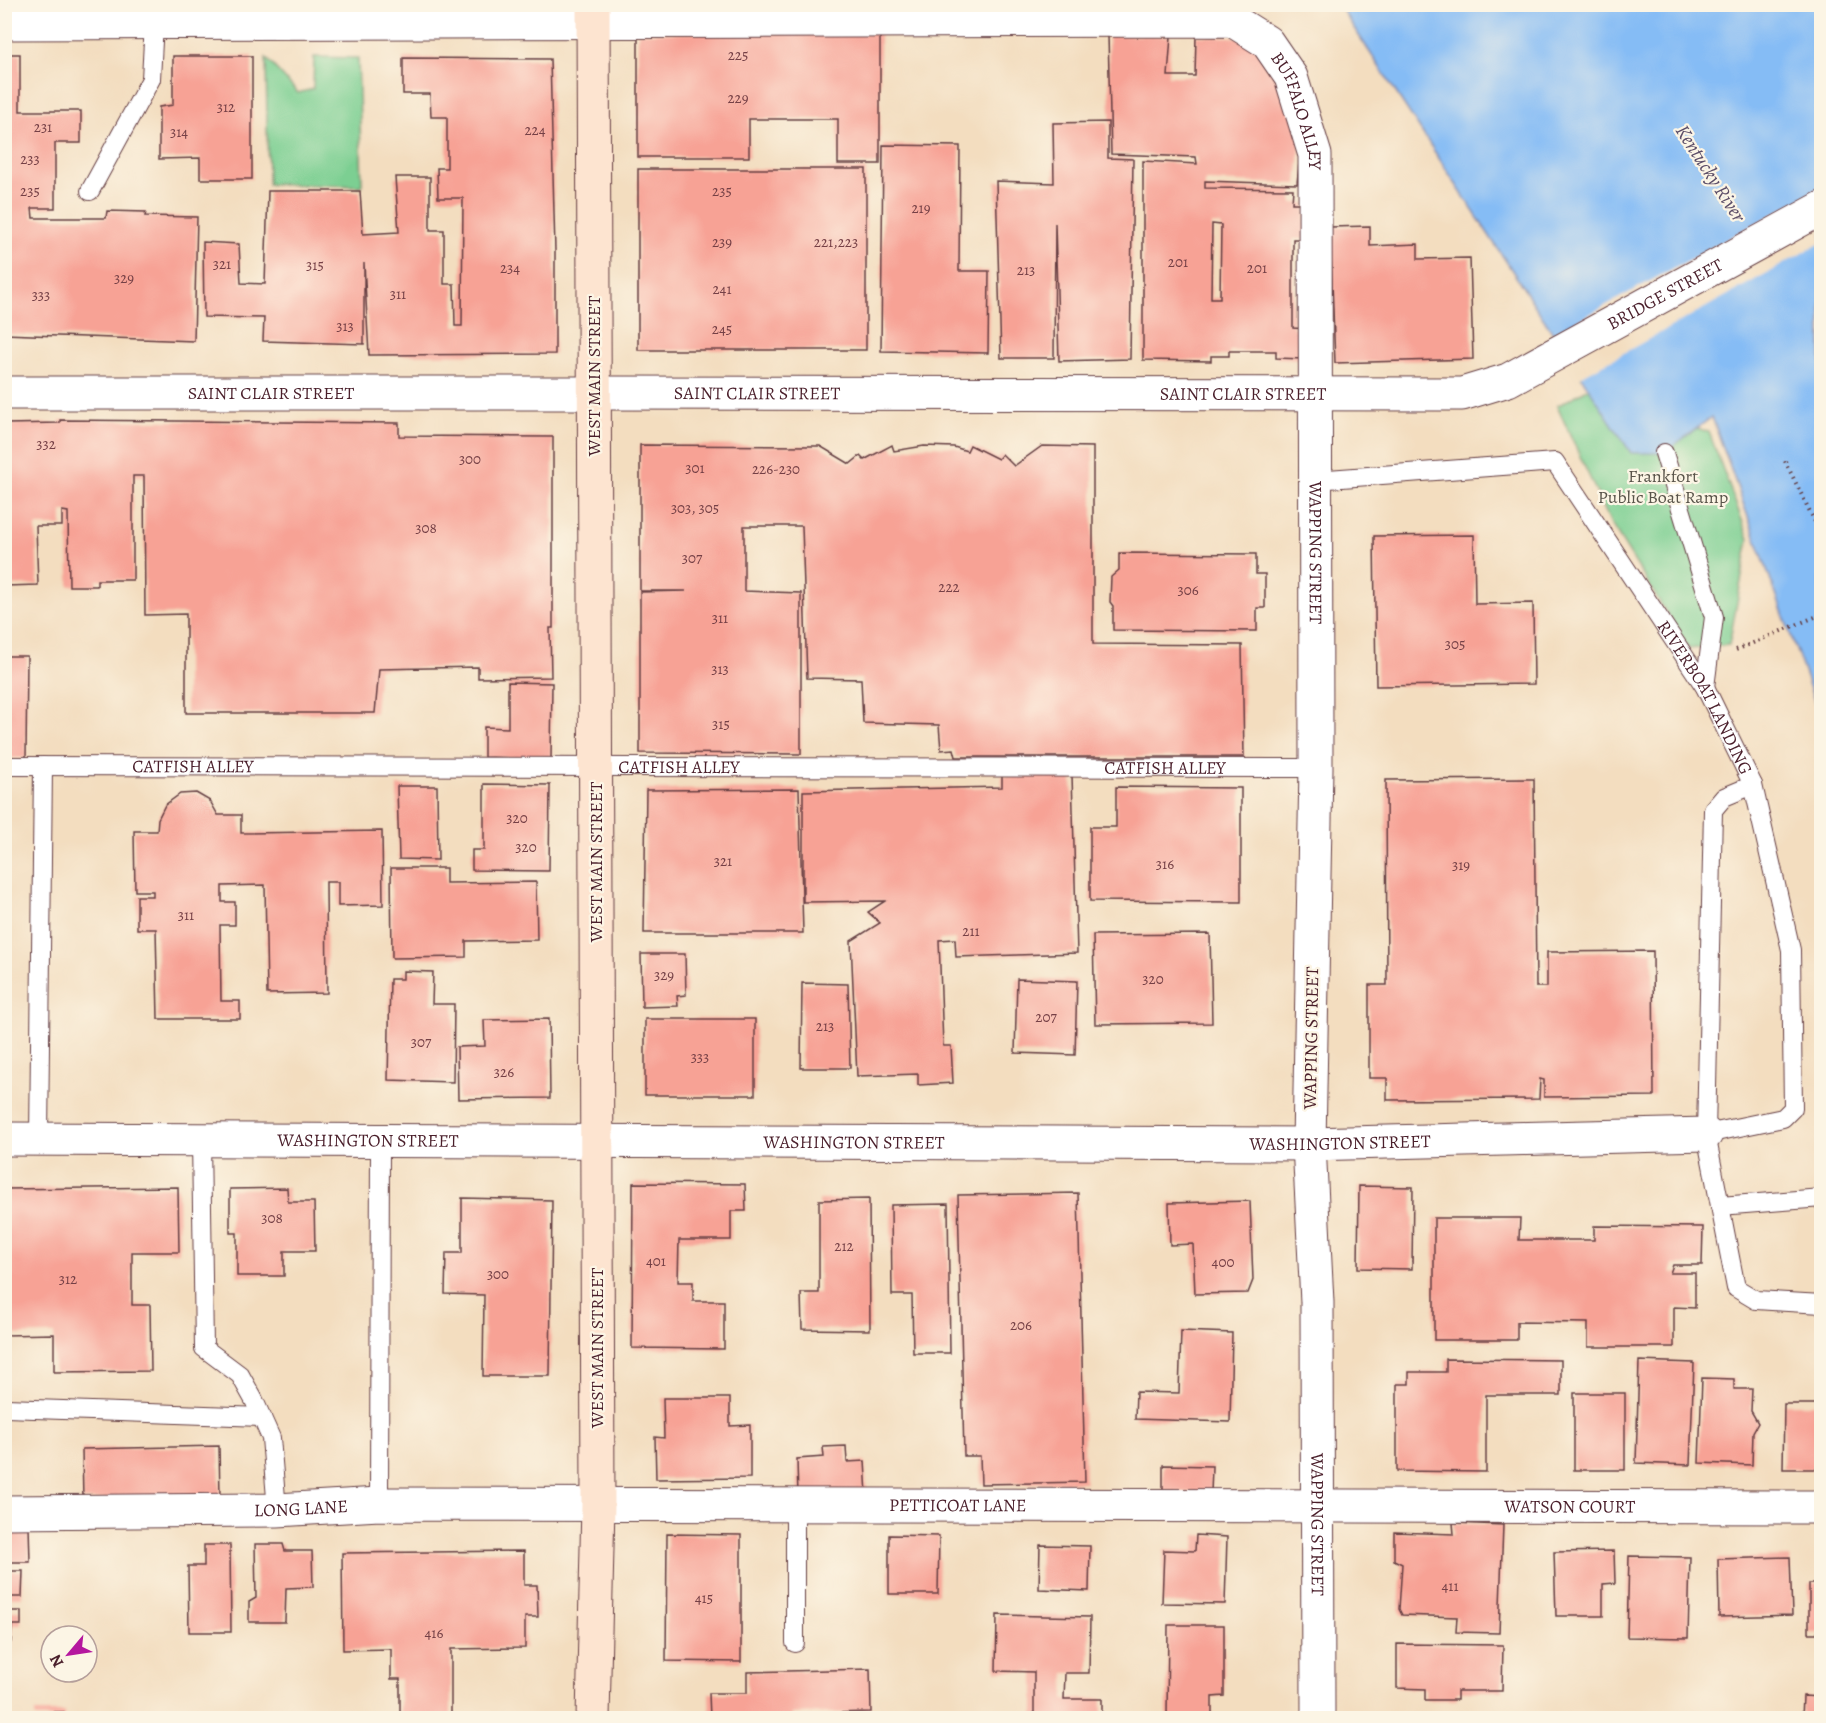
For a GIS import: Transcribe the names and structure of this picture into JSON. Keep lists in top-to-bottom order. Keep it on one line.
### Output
{"streets":{"main road":["WEST MAIN STREET"],"street":["BUFFALO ALLEY","BRIDGE STREET","SAINT CLAIR STREET","WAPPING STREET","WASHINGTON STREET","PETTICOAT LANE","WATSON COURT","LONG LANE"],"lane":["RIVERBOAT LANDING","CATFISH ALLEY"]},"crossings":[["BUFFALO ALLEY","WEST MAIN STREET"],["BUFFALO ALLEY","SAINT CLAIR STREET"],["BUFFALO ALLEY","WAPPING STREET"],["BRIDGE STREET","SAINT CLAIR STREET"],["WEST MAIN STREET","SAINT CLAIR STREET"],["WEST MAIN STREET","CATFISH ALLEY"],["WEST MAIN STREET","WASHINGTON STREET"],["WEST MAIN STREET","PETTICOAT LANE"],["WEST MAIN STREET","LONG LANE"],["SAINT CLAIR STREET","WAPPING STREET"],["WAPPING STREET","RIVERBOAT LANDING"],["WAPPING STREET","CATFISH ALLEY"],["WAPPING STREET","WASHINGTON STREET"],["WAPPING STREET","PETTICOAT LANE"],["WAPPING STREET","WATSON COURT"],["RIVERBOAT LANDING","WASHINGTON STREET"],["PETTICOAT LANE","WATSON COURT"],["PETTICOAT LANE","LONG LANE"]],"water":["Kentucky River"],"parks":["Frankfort Public Boat Ramp"],"house_numbers":["225","229","312","231","224","314","233","235","235","219","239","221,223","201","321","315","234","201","213","329","241","311","333","313","245","332","300","301","226-230","303, 305","308","307","222","306","311","305","313","315","320","320","321","316","319","311","211","329","320","207","213","307","333","326","308","212","401","400","300","312","206","411","415","416"],"north":"bottom left"}
